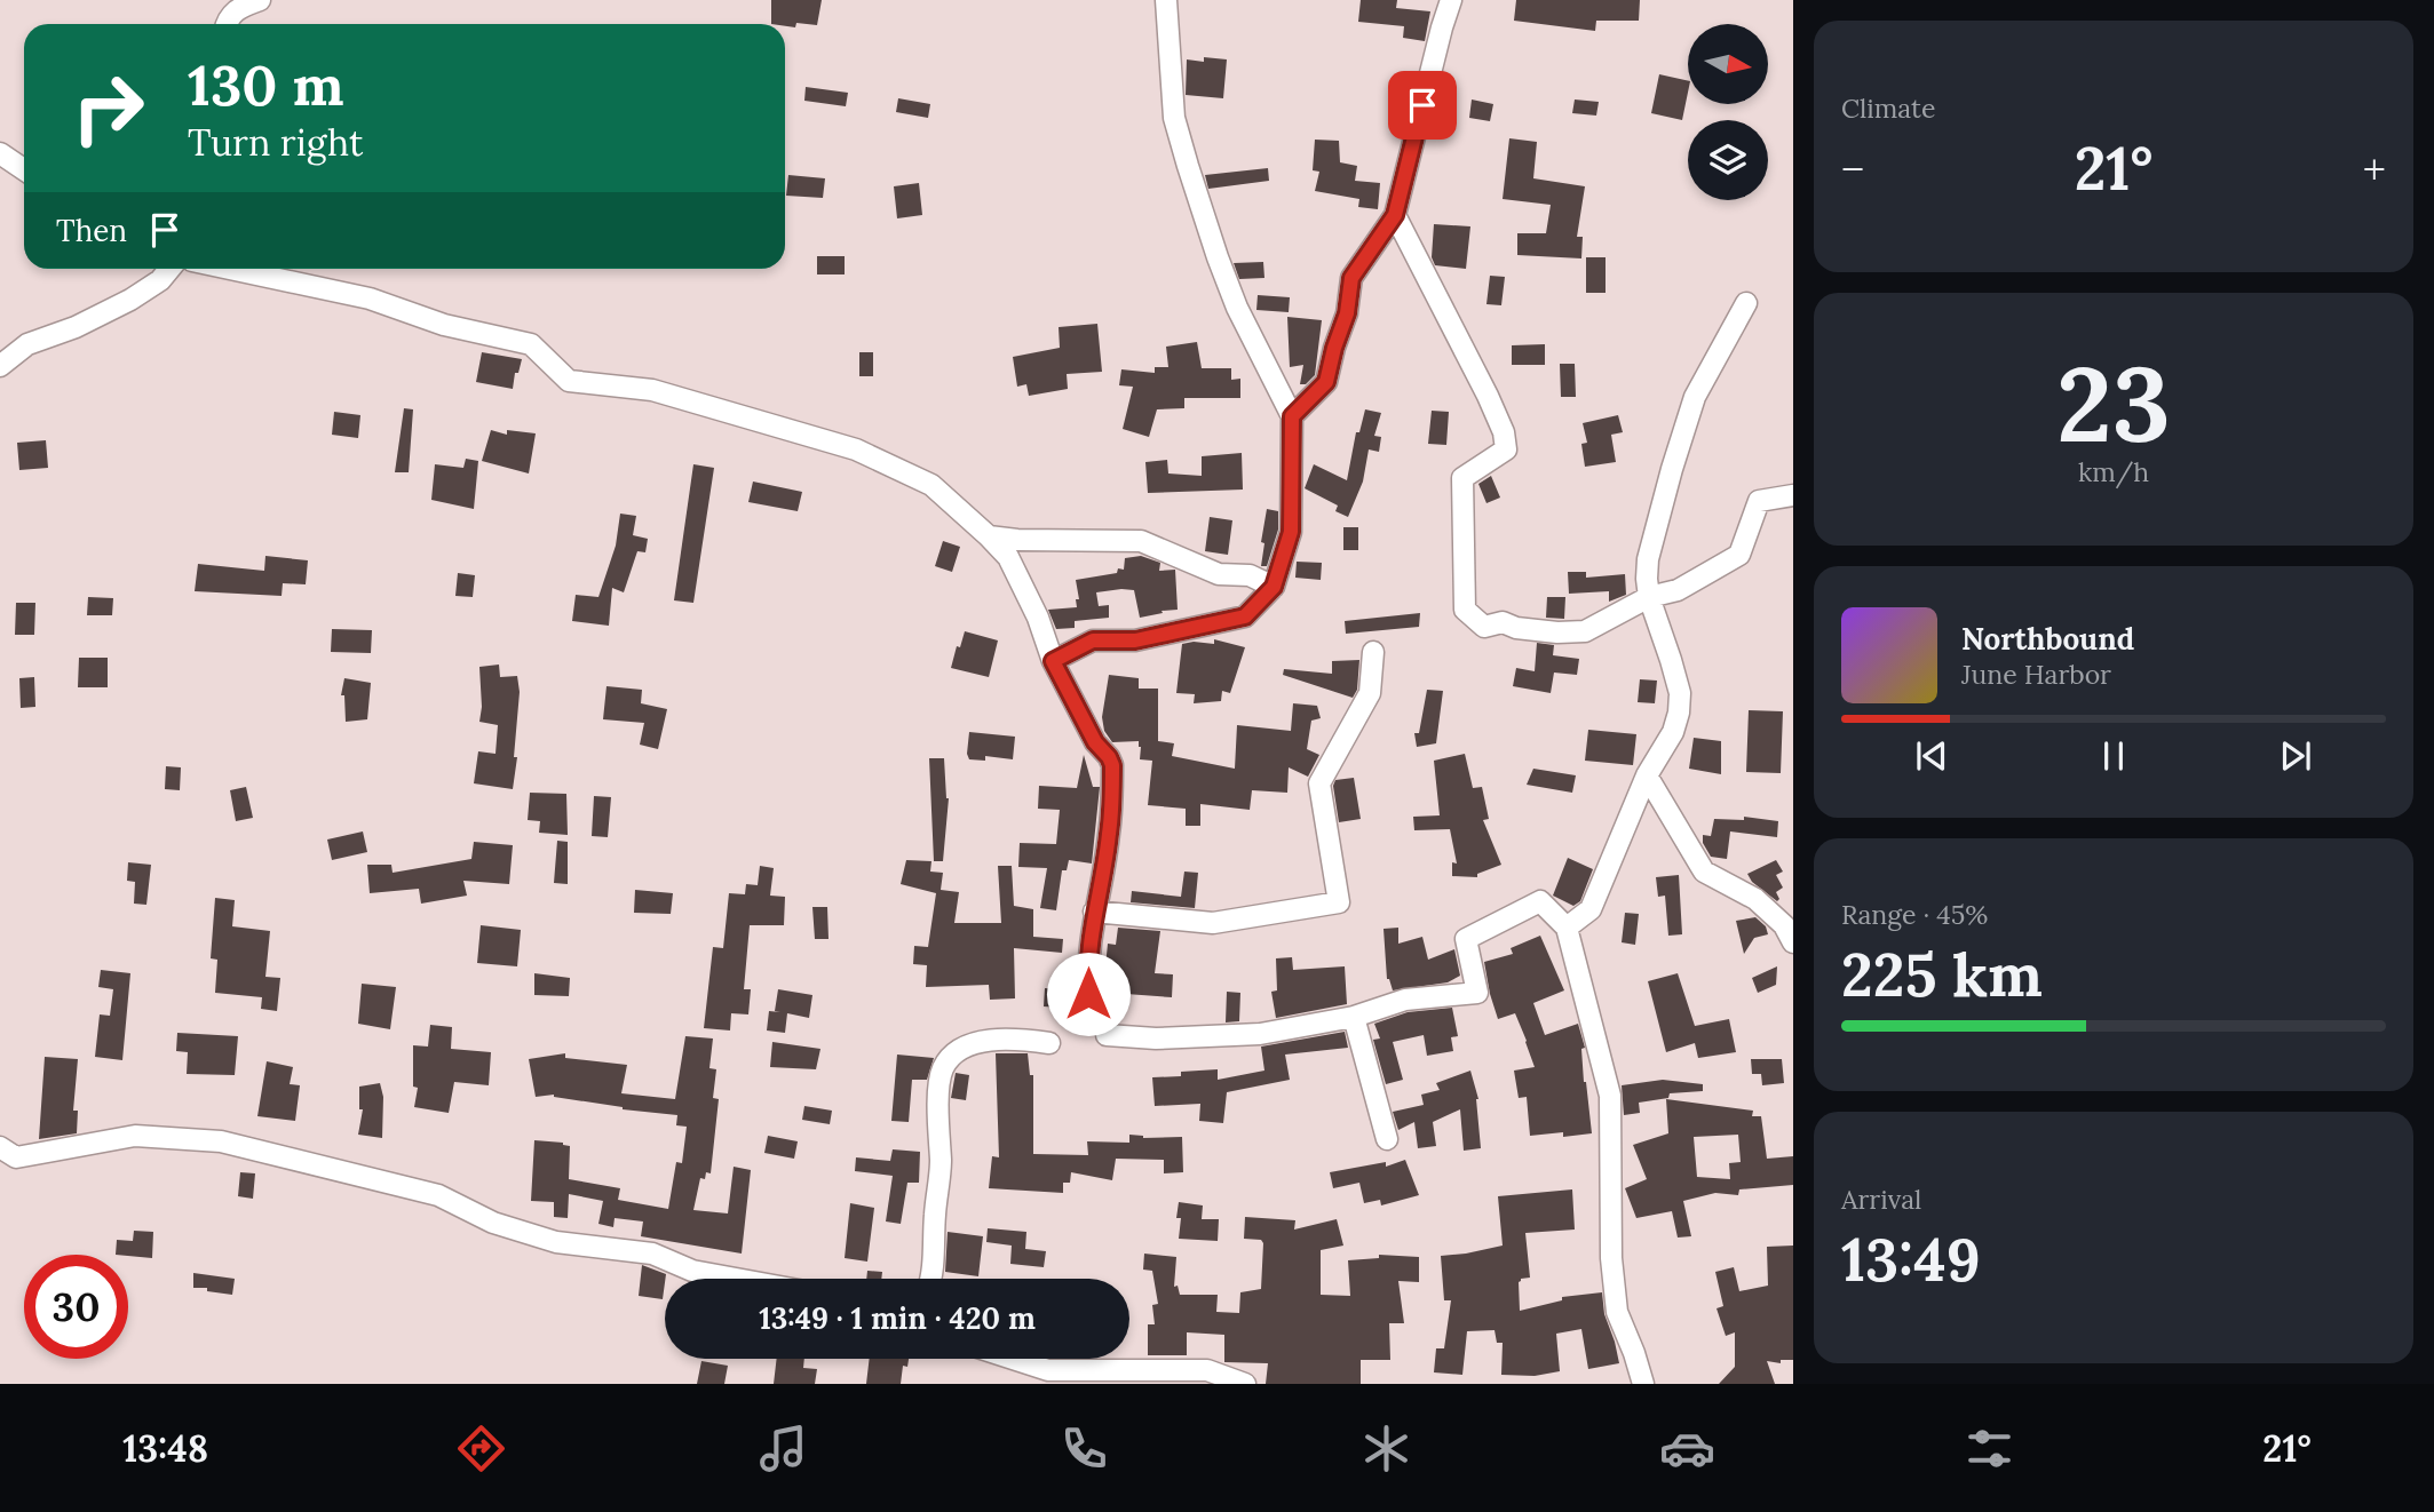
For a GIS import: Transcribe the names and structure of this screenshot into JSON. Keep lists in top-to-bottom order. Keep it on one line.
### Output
{"north":"right","page":{"tile":["Climate",["23","km/h"],["Range · 45%","225 km"],["Arrival","13:49"]],"turn":["130 m","Turn right"],"heat":["−","21°","+"],"then":"Then","song":["Northbound","June Harbor"],"limit":"30","trip":"13:49 · 1 min · 420 m","tabs":["13:48","21°"]}}
